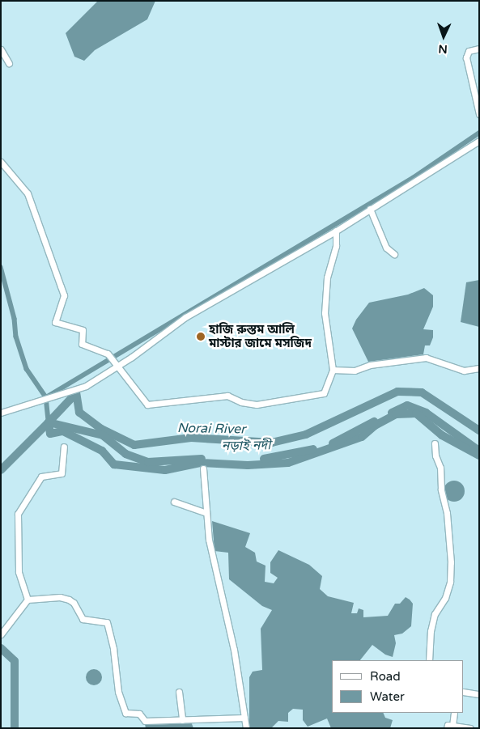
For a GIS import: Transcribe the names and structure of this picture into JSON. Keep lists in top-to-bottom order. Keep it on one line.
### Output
{"water":["Norai River","নড়াই নদী"],"places":["হাজি রুস্তম আলি মাস্টার জামে মসজিদ"],"legend":["Road","Water"],"north":"bottom"}
